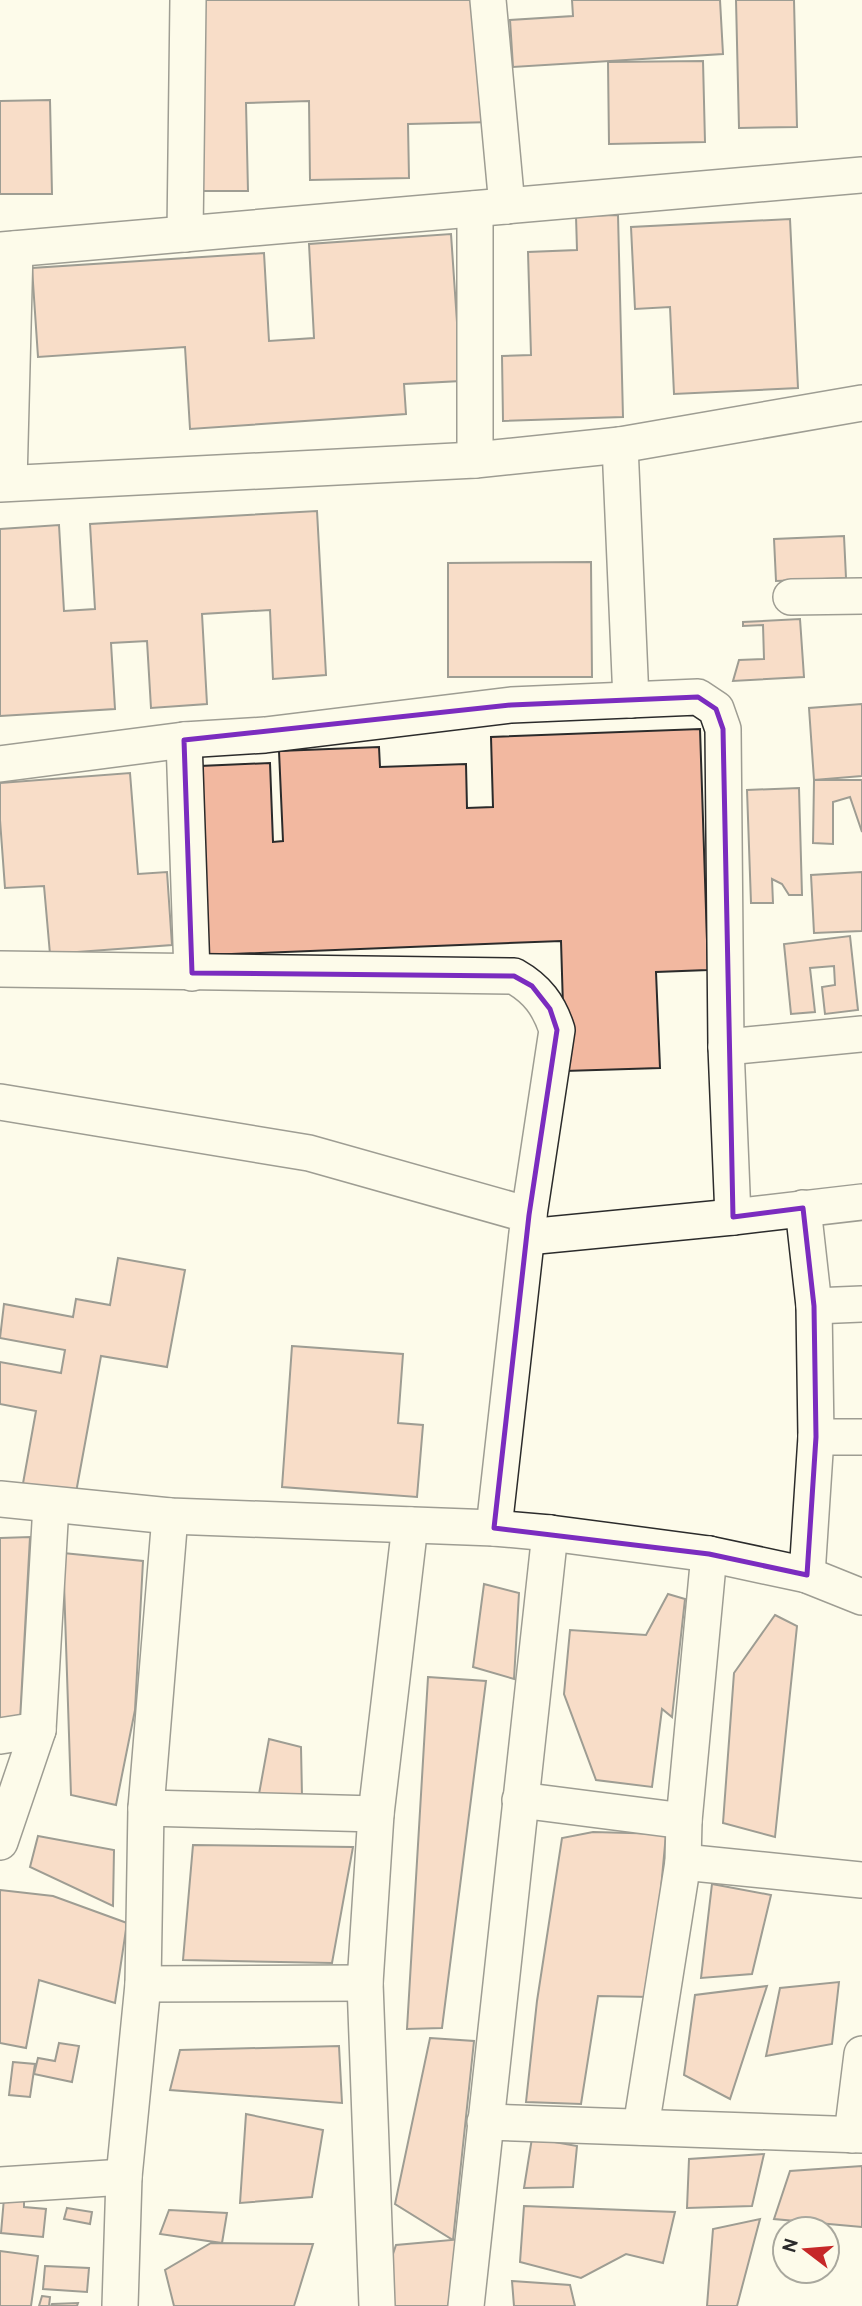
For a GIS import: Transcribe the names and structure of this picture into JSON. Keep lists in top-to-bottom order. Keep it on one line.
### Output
{"north":"left"}
